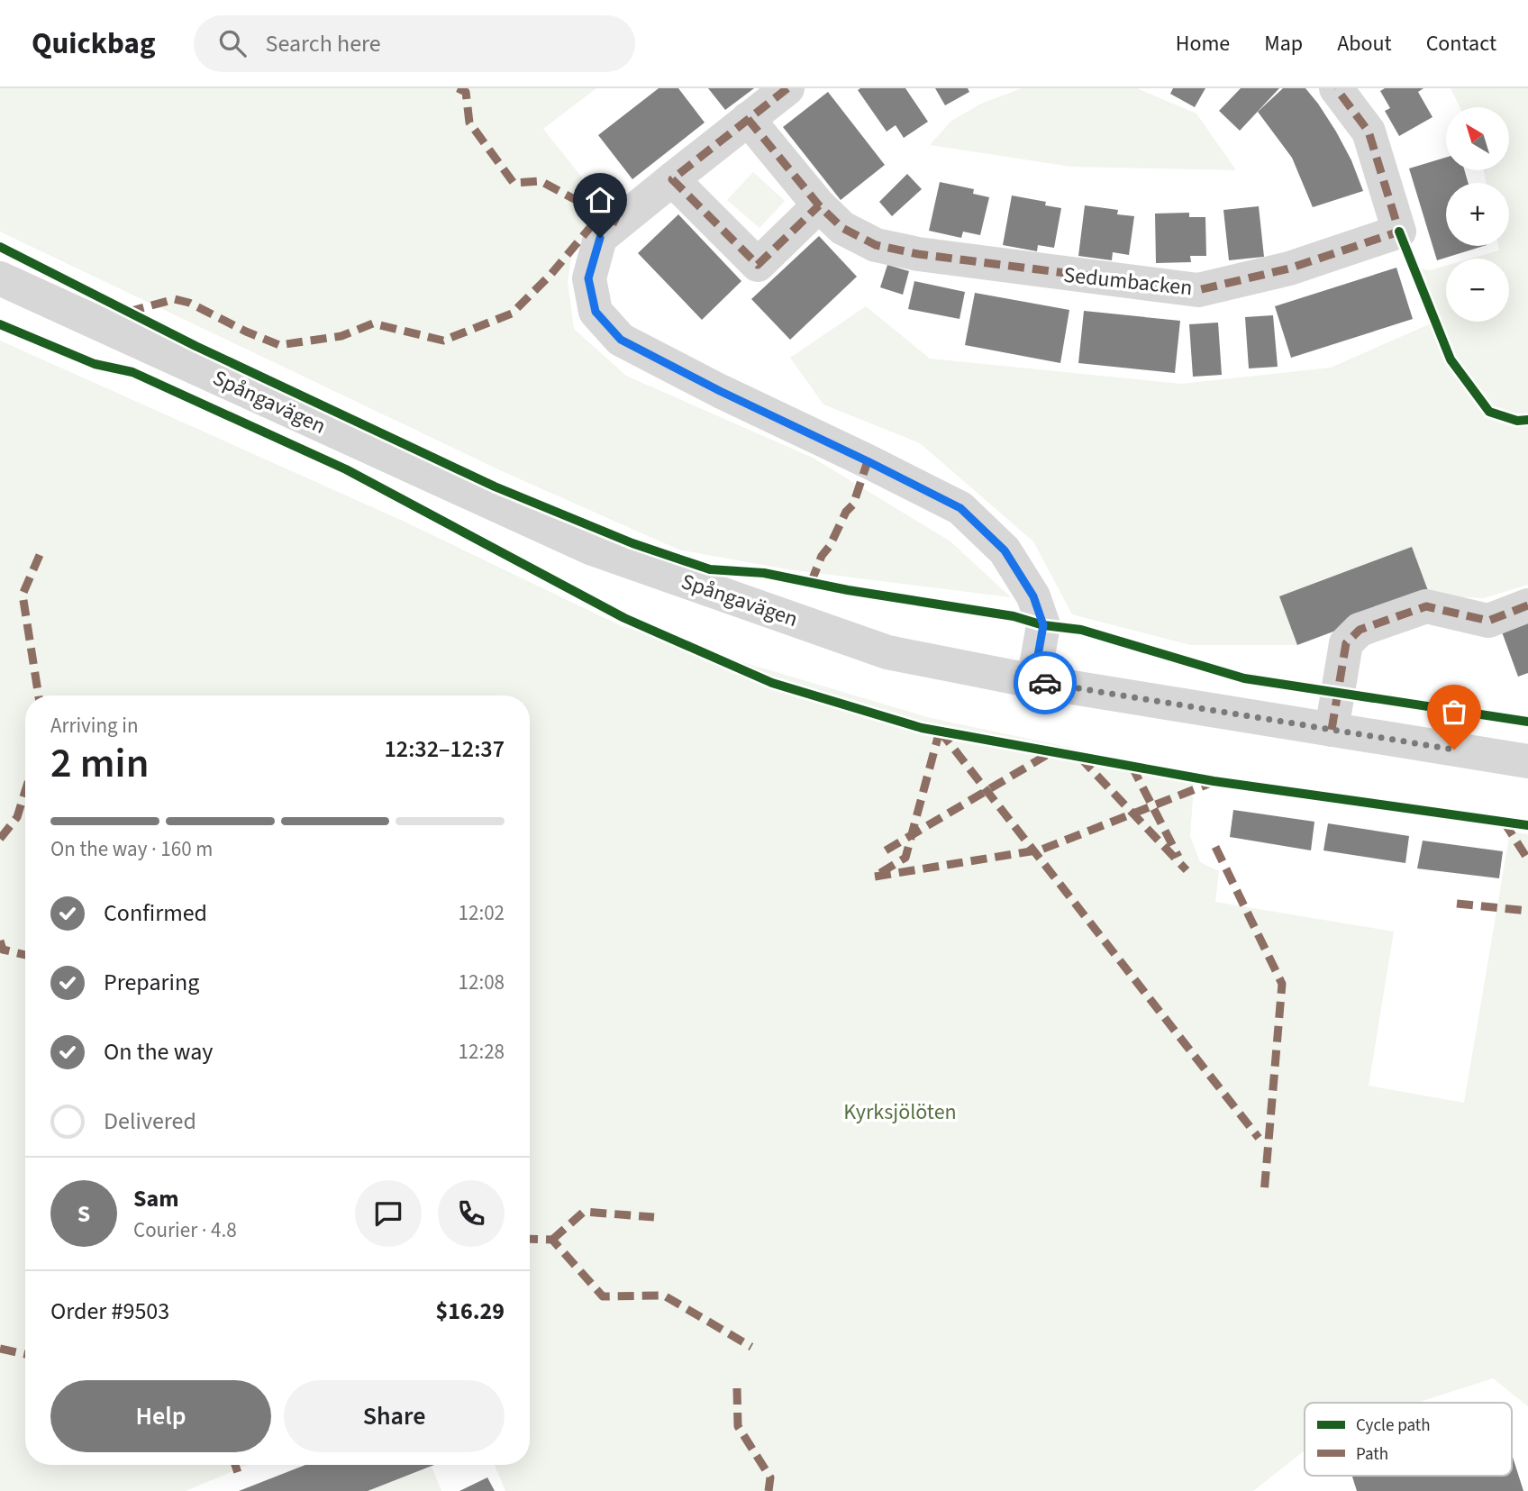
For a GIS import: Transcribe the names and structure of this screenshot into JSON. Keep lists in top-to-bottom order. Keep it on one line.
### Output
{"streets":{"street":["Sedumbacken","Spångavägen"]},"parks":["Kyrksjölöten"],"legend":["Cycle path","Path"],"north":"top left","page":{"header":"Quickbag","search":"Search here","nav":["Home","Map","About","Contact"],"map_buttons":["+","−"],"heading":["2 min","Arriving in","12:32–12:37"],"panel":["Sam","Courier · 4.8","Order #9503","$16.29"],"bar":"On the way · 160 m","list":[["Confirmed","12:02"],["Preparing","12:08"],["On the way","12:28"],"Delivered"],"round":"S","buttons":["Help","Share"]}}
